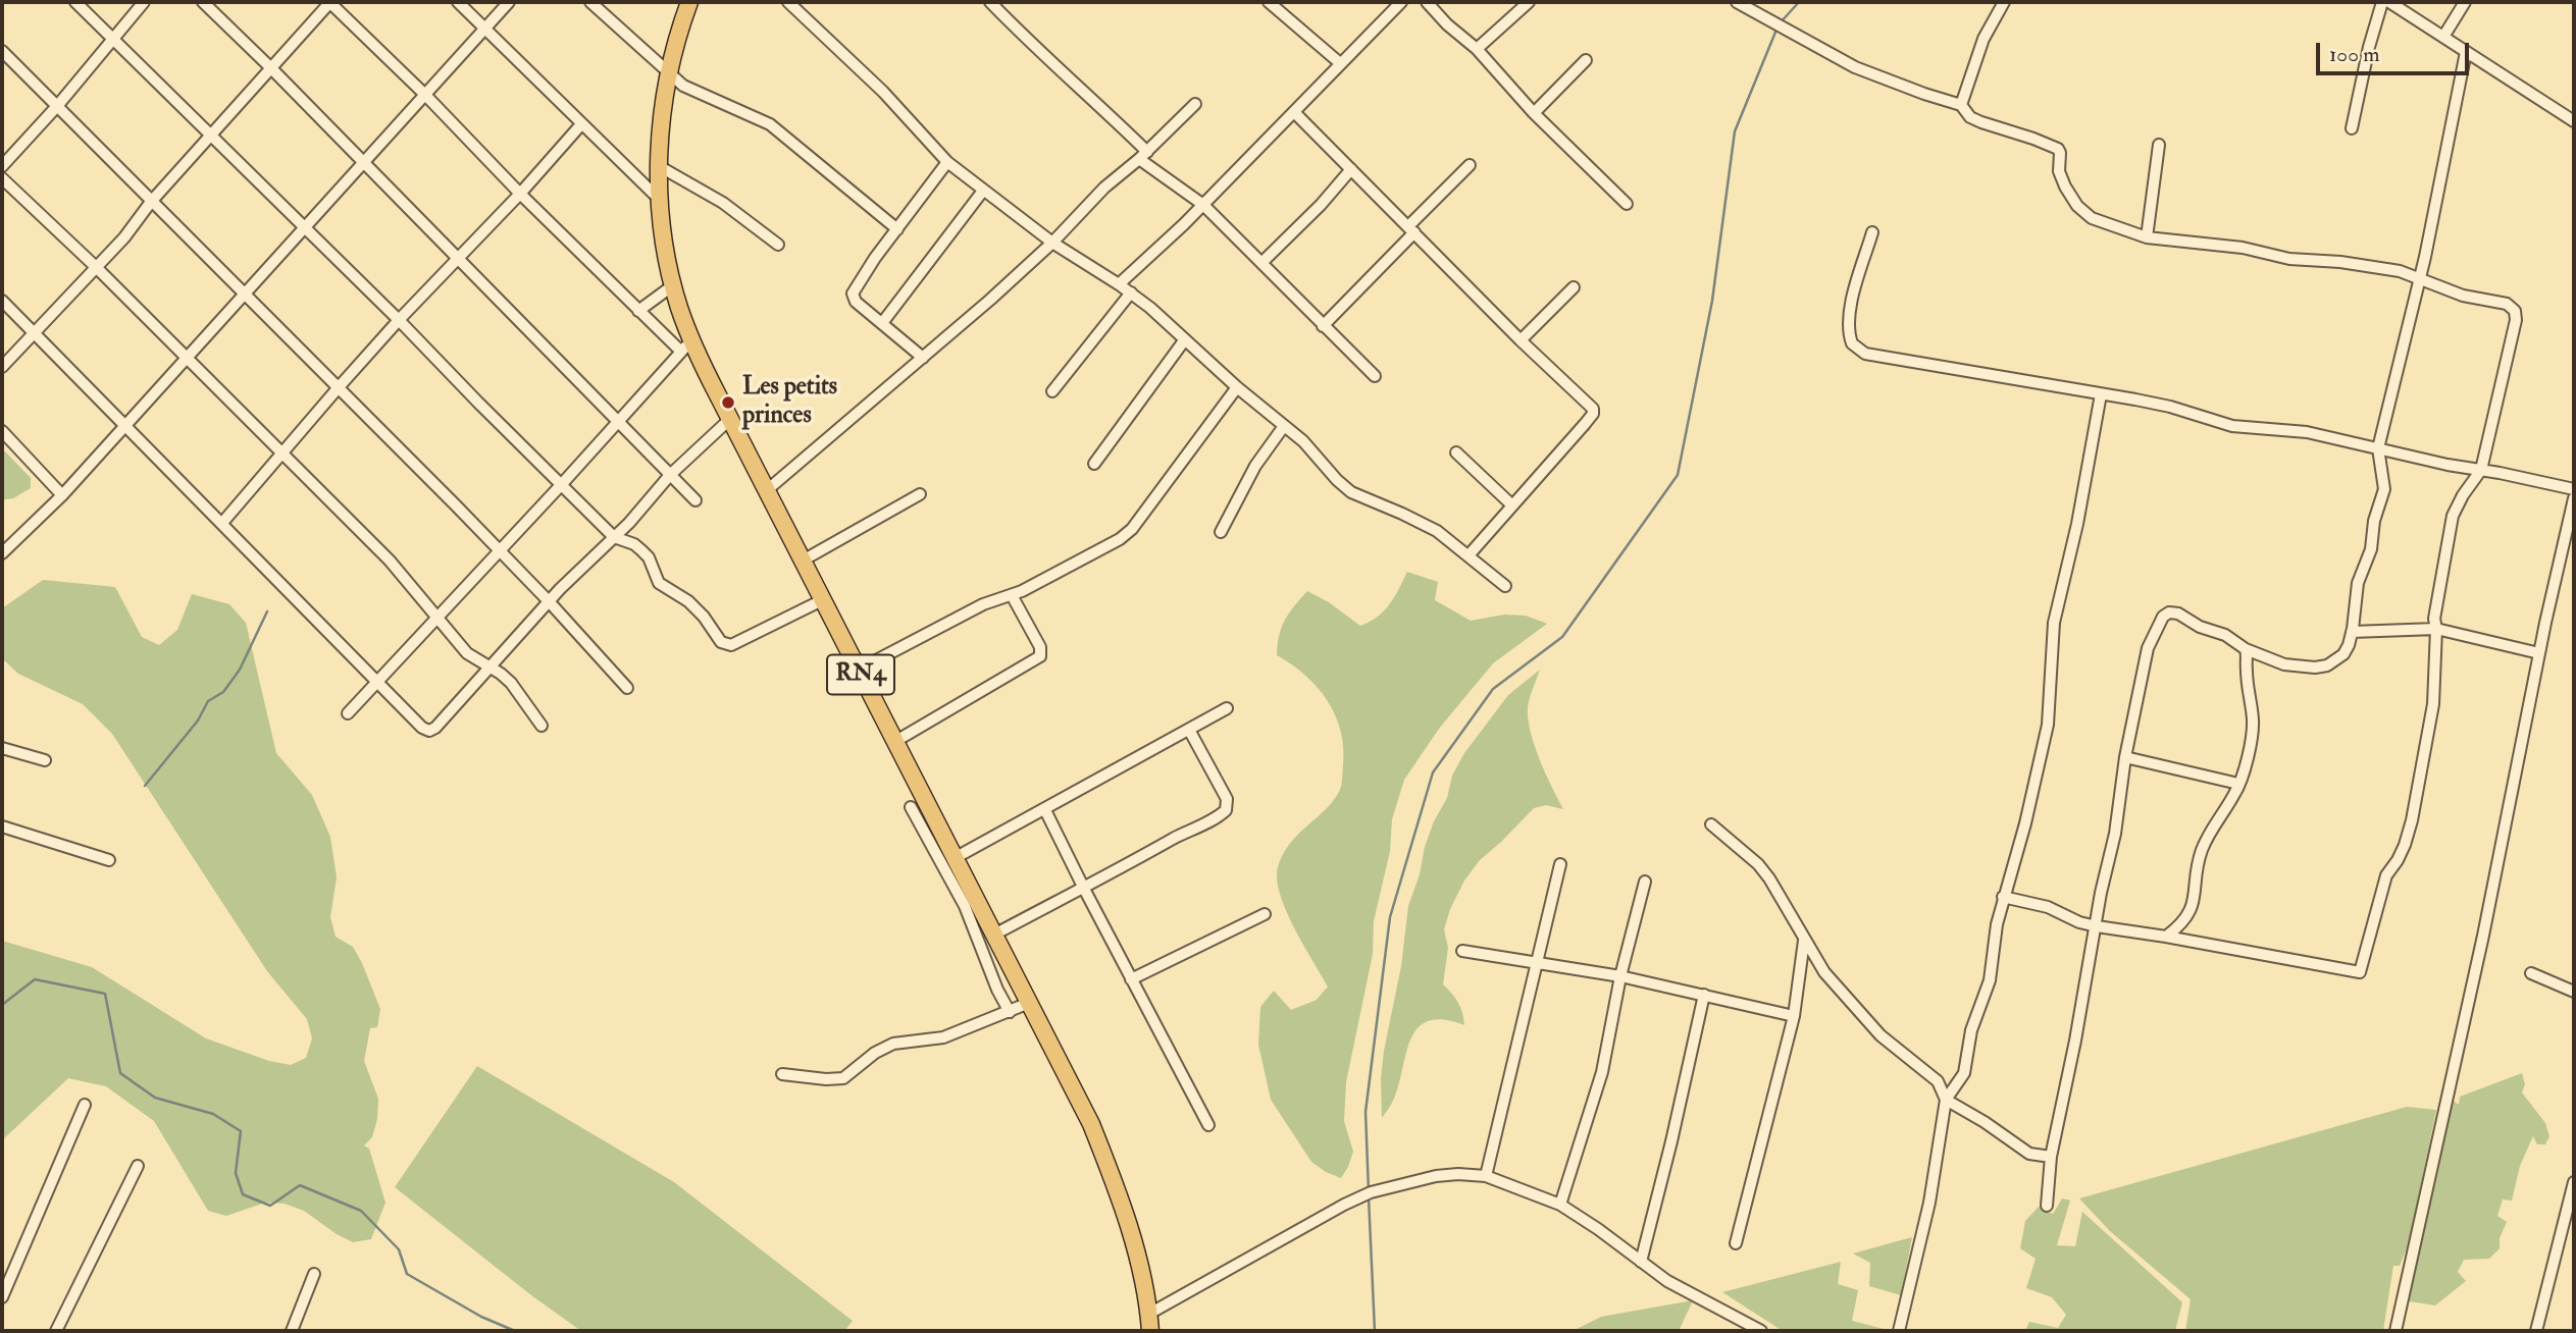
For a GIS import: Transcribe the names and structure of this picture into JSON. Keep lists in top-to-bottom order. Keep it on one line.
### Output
{"streets":{"highway":["RN4"]},"places":["Les petits princes"],"scale_bar":"100 m"}
